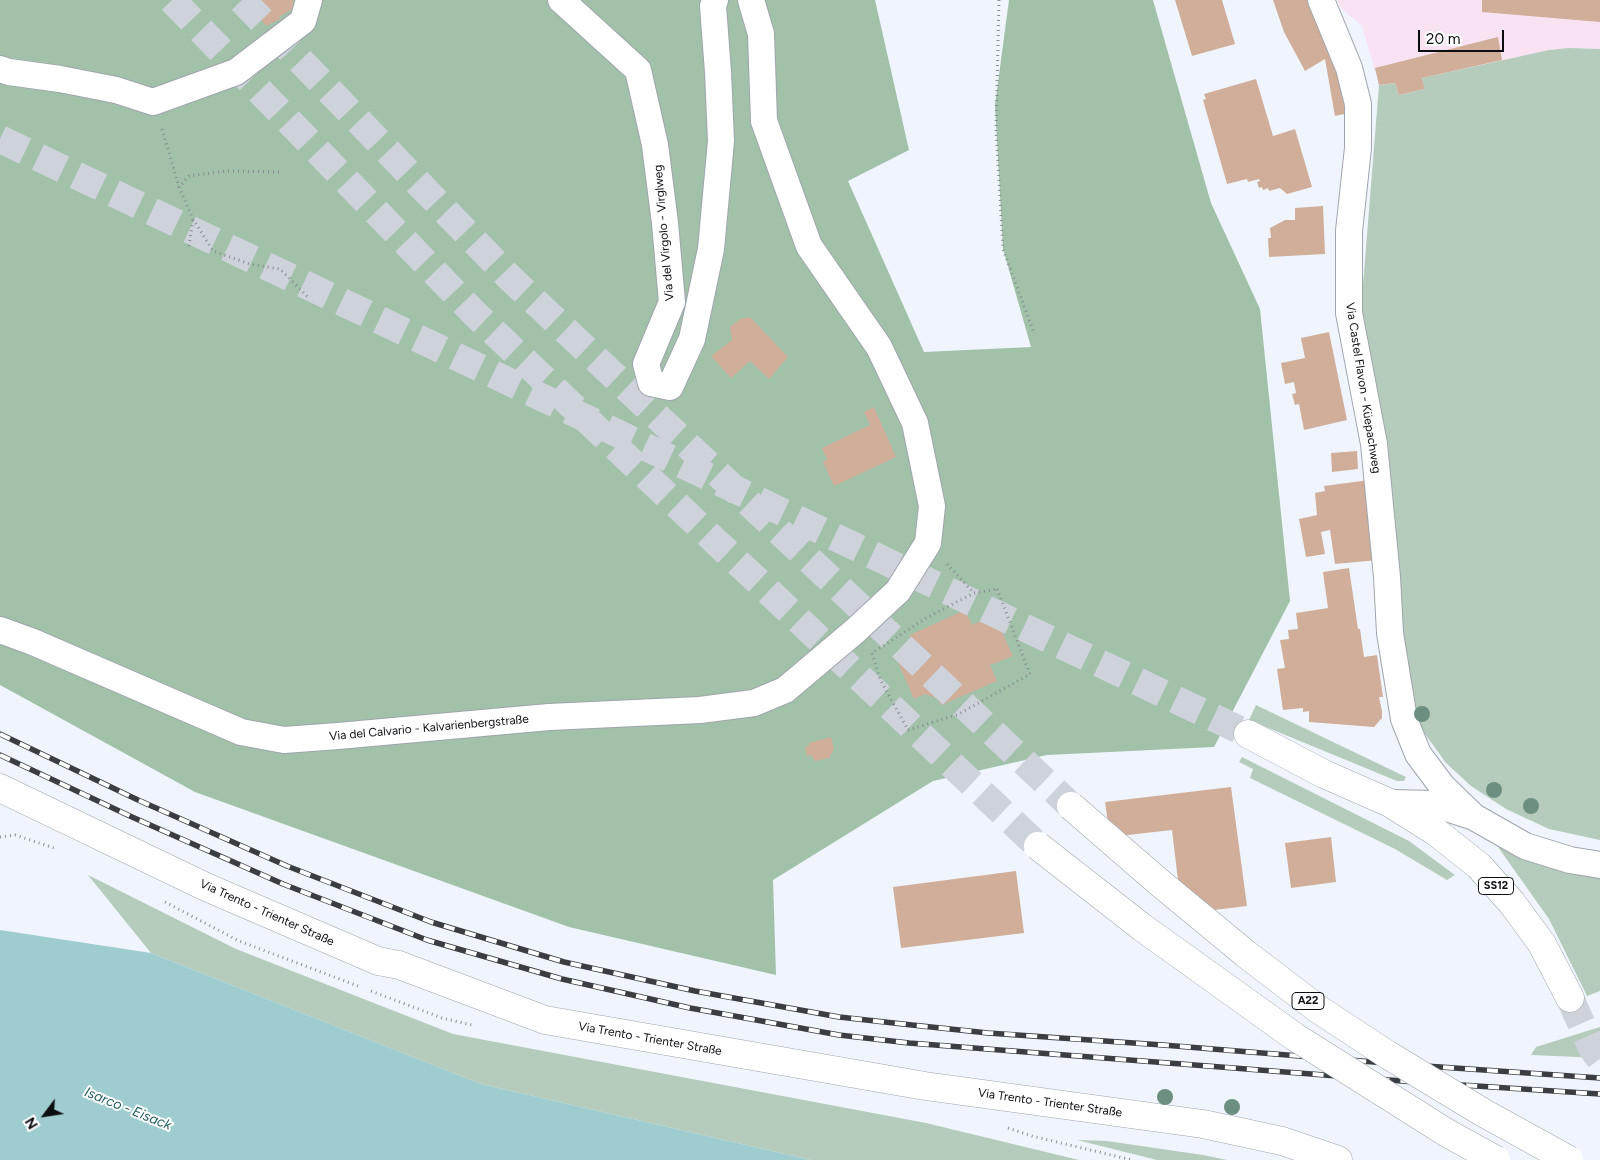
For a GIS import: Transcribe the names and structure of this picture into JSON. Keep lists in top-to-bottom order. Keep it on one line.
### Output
{"streets":{"main road":["SS12","Via Trento - Trienter Straße","A22"],"street":["Via del Virgolo - Virglweg","Via Castel Flavon - Küepachweg","Via del Calvario - Kalvarienbergstraße"]},"water":["Isarco - Eisack"],"scale_bar":"20 m","north":"bottom left"}
